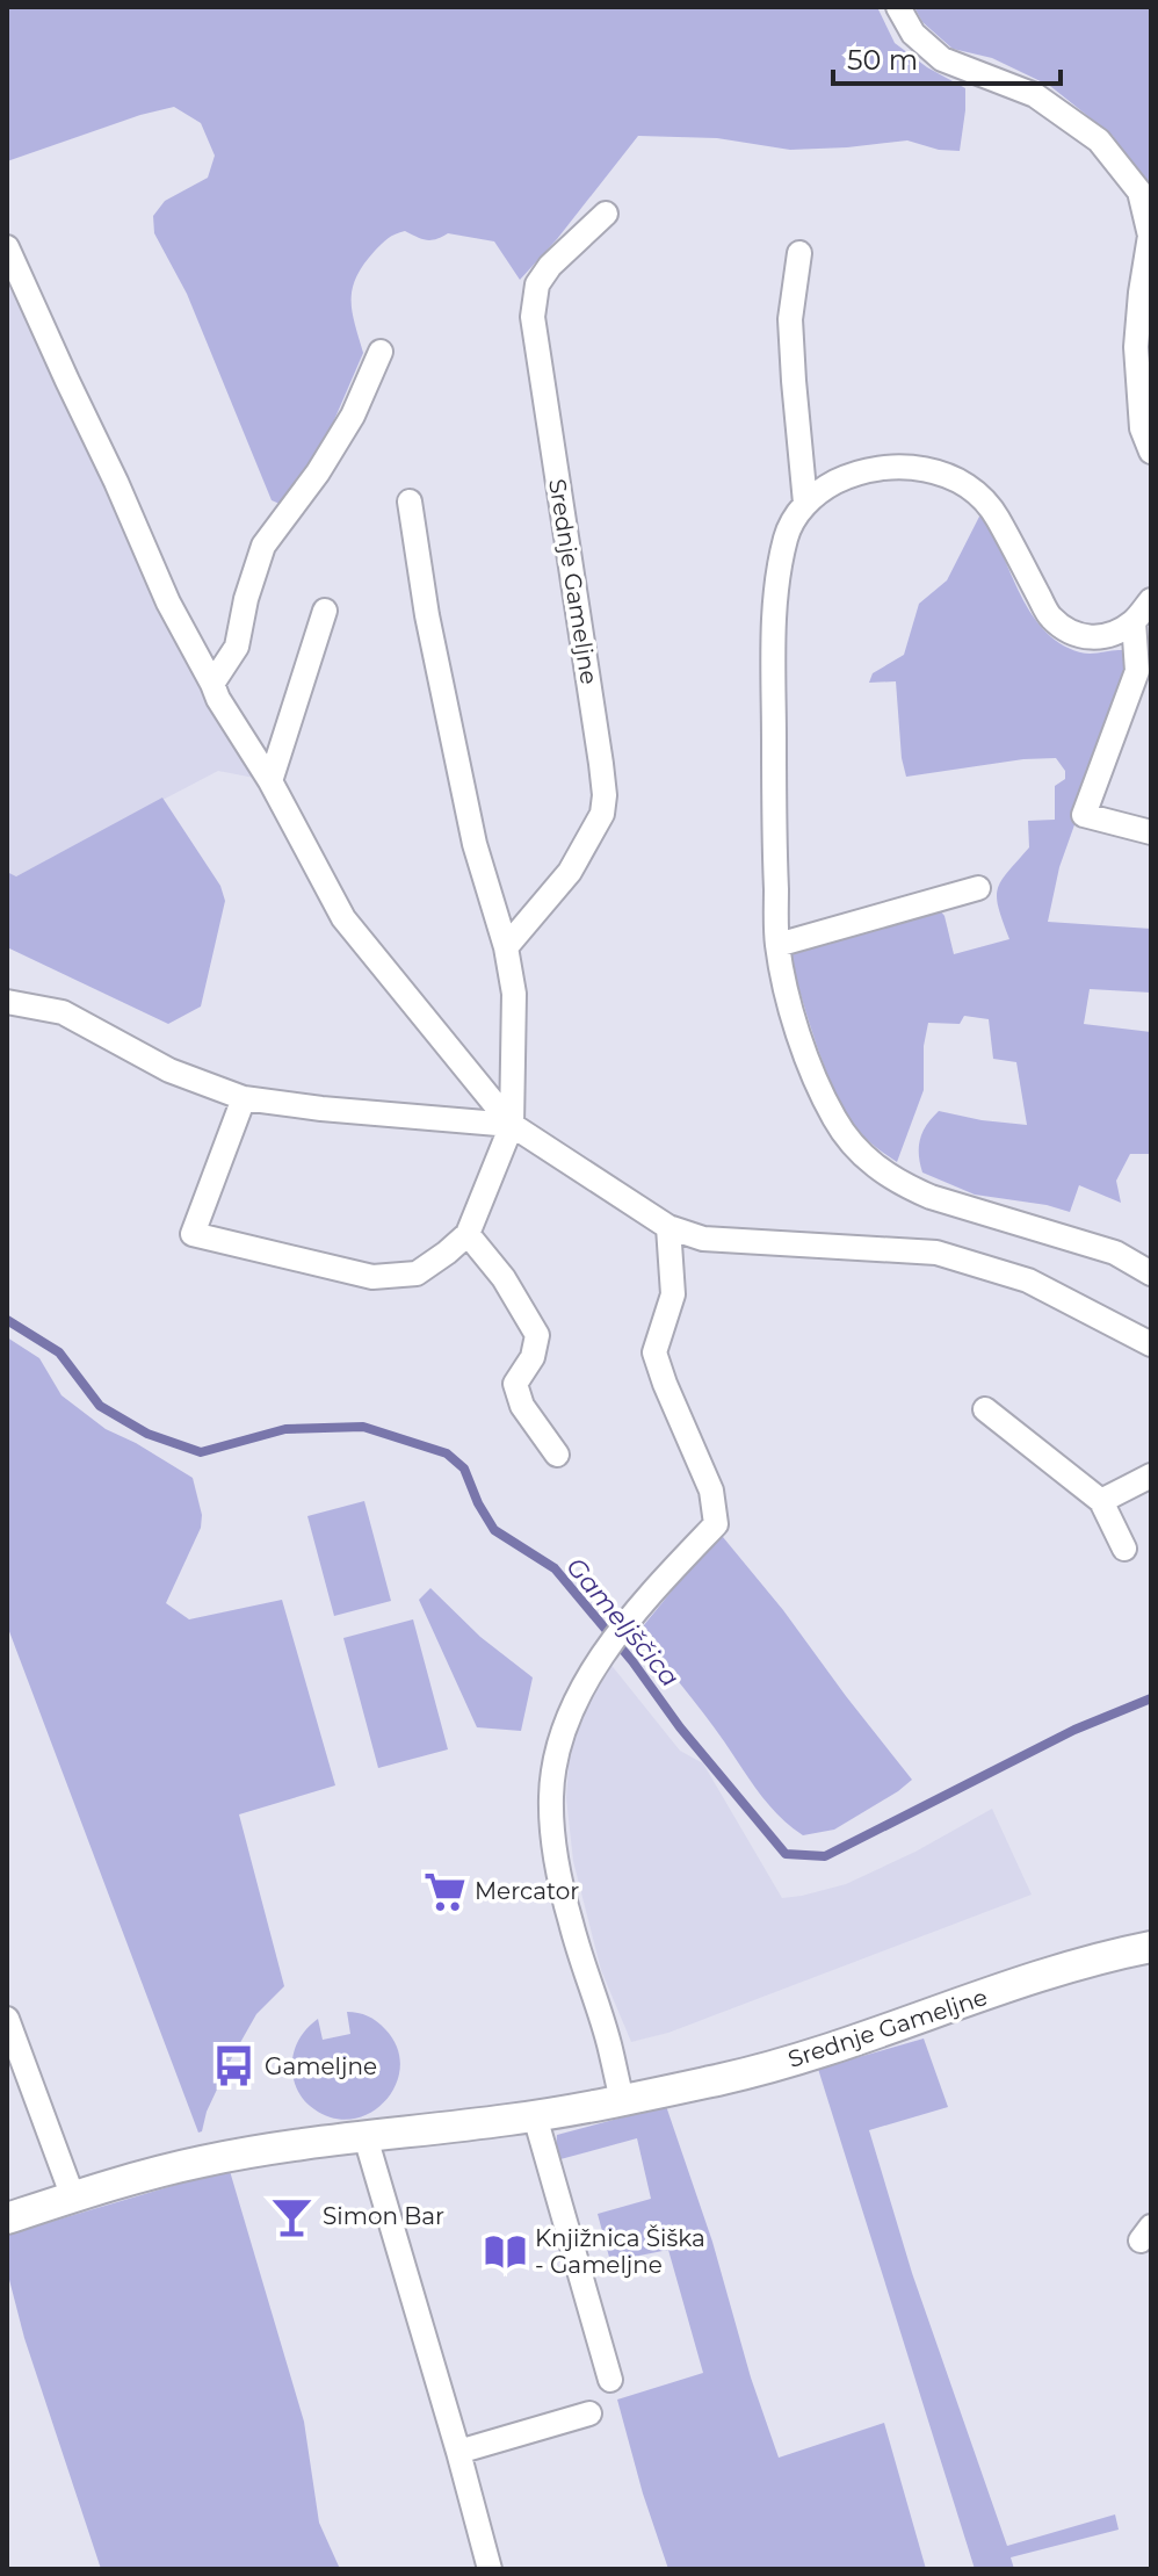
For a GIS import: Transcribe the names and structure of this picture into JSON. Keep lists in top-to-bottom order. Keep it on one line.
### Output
{"streets":{"street":["Srednje Gameljne"]},"water":["Gameljščica"],"places":{"supermarket":["Mercator"],"bus stop":["Gameljne"],"bar":["Simon Bar"],"library":["Knjižnica Šiška - Gameljne"]},"scale_bar":"50 m"}
